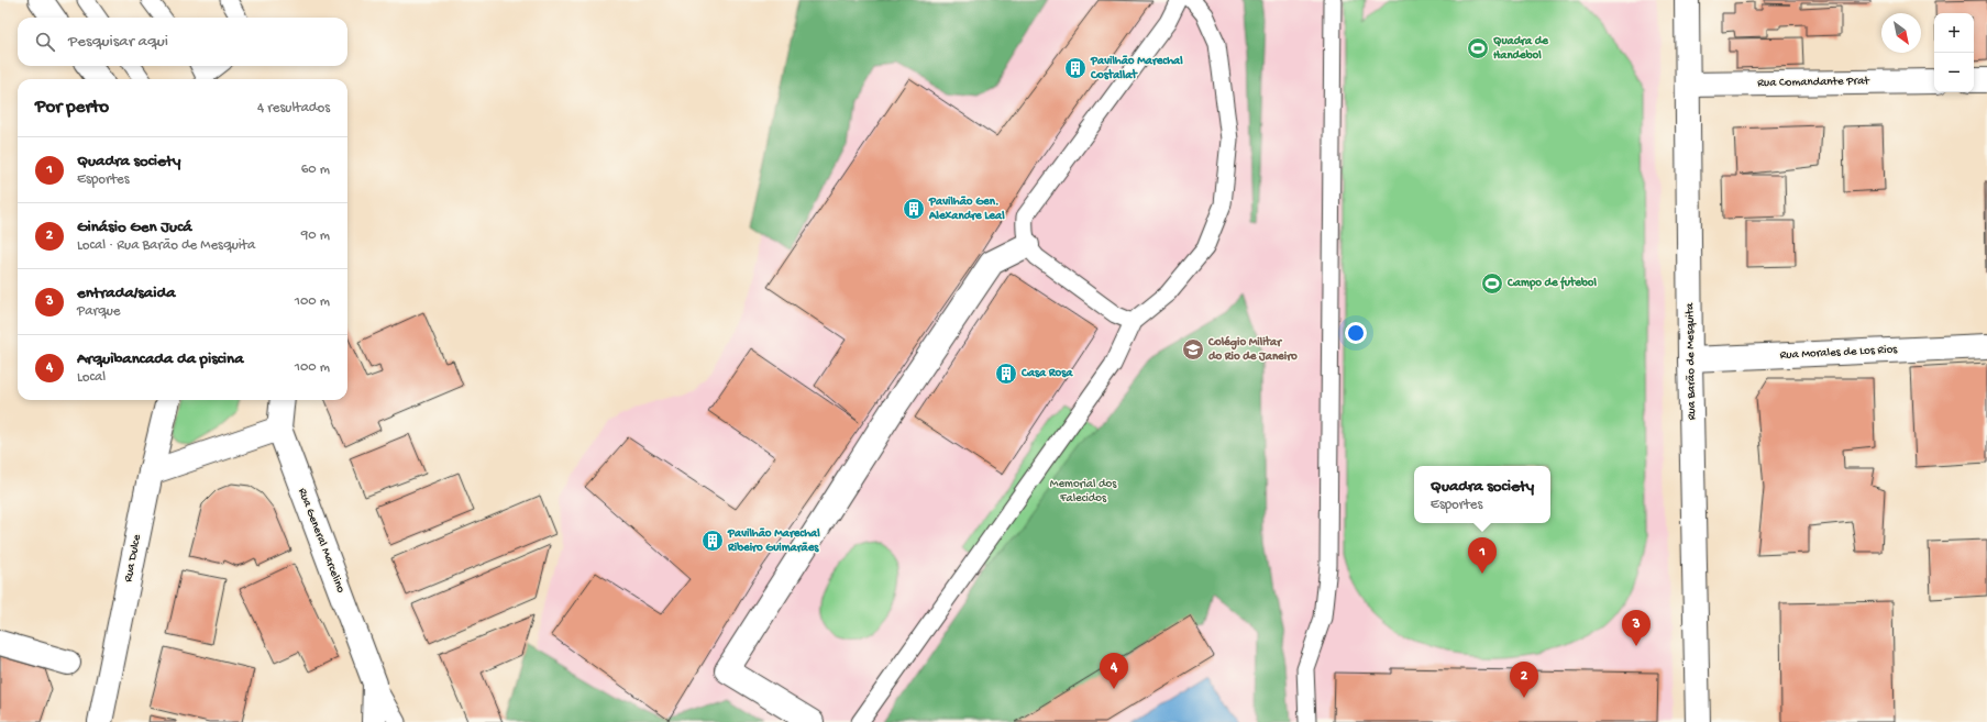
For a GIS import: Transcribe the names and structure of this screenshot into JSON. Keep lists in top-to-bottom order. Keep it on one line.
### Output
{"streets":{"street":["Rua Comandante Prat","Rua Morales de Los Rios","Rua Barão de Mesquita","Rua General Marcelino","Rua Dulce"]},"crossings":[["Rua Comandante Prat","Rua Barão de Mesquita"],["Rua Morales de Los Rios","Rua Barão de Mesquita"]],"parks":["Memorial dos Falecidos"],"places":{"sports":["Quadra de Handebol","Campo de futebol"],"building":["Pavilhão Marechal Costallat","Pavilhão Gen. Alexandre Leal","Casa Rosa","Pavilhão Marechal Ribeiro Guimarães"],"school or university":["Colégio Militar do Rio de Janeiro"]},"north":"bottom right","page":{"map_buttons":["+","−"],"search":"Pesquisar aqui","heading":["Por perto","4 resultados"],"list":[{"mark":"1","name":"Quadra society","note":"Esportes","value":"60 m"},{"mark":"2","name":"Ginásio Gen Jucá","note":"Local · Rua Barão de Mesquita","value":"90 m"},{"mark":"3","name":"entrada/saida","note":"Parque","value":"100 m"},{"mark":"4","name":"Arquibancada da piscina","note":"Local","value":"100 m"}],"popup":["Quadra society","Esportes"],"pins":["1","3","4","2"]}}
